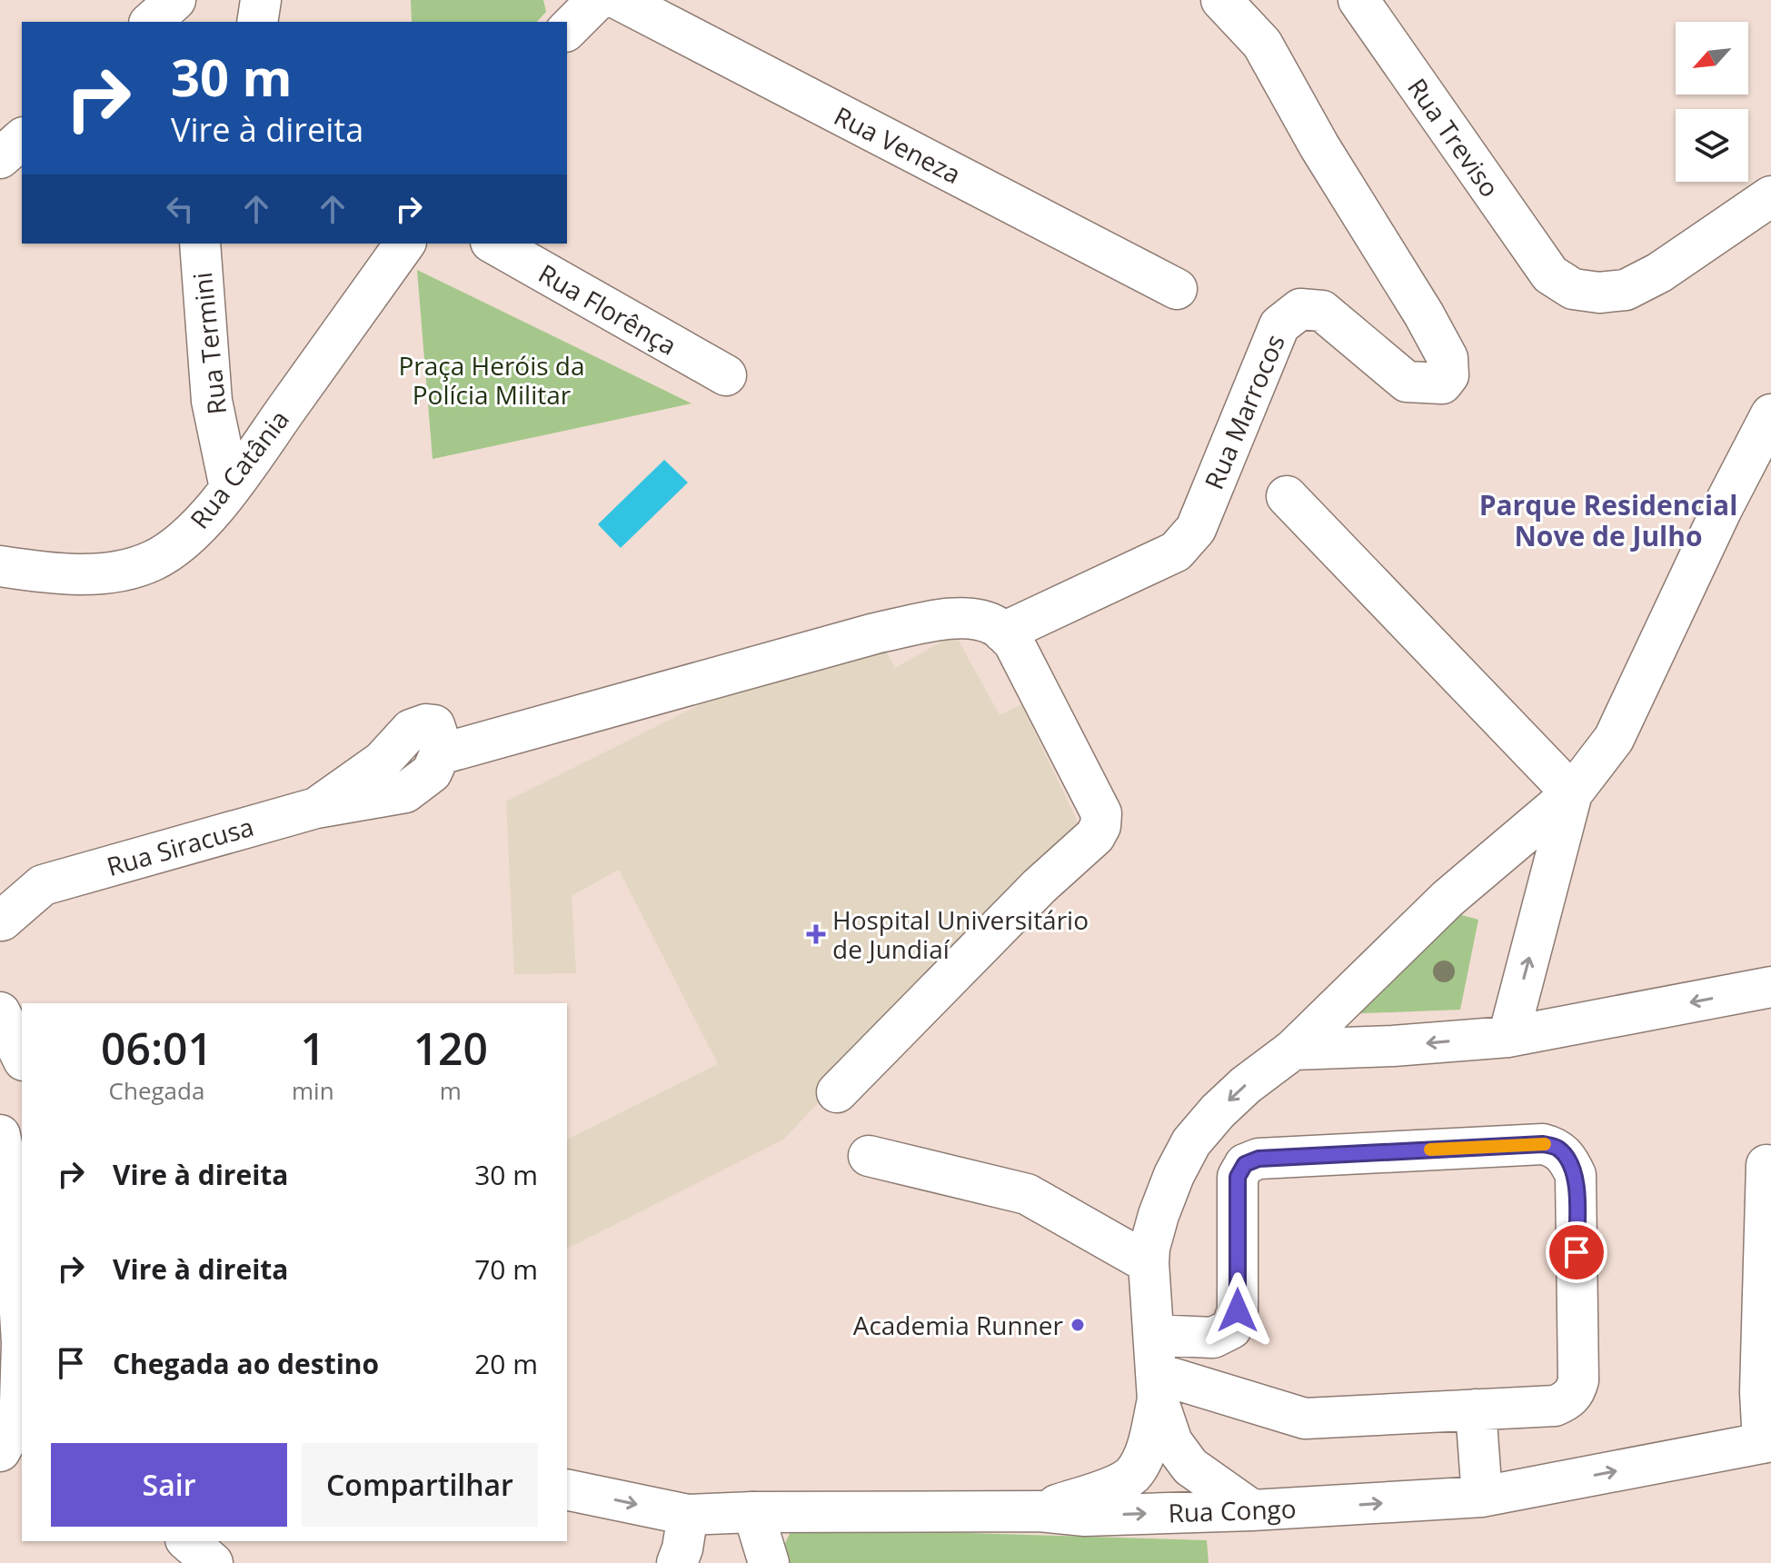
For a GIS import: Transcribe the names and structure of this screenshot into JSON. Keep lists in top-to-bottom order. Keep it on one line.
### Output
{"streets":{"street":["Rua Treviso","Rua Veneza","Rua Florênça","Rua Termini","Rua Marrocos","Rua Catânia","Rua Siracusa","Rua Congo"]},"crossings":[["Rua Termini","Rua Catânia"],["Rua Marrocos","Rua Siracusa"]],"districts":["Parque Residencial Nove de Julho"],"parks":["Praça Heróis da Polícia Militar"],"places":{"health":["Hospital Universitário de Jundiaí"],"other":["Academia Runner"]},"north":"bottom left","page":{"turn":["30 m","Vire à direita"],"eta":["06:01","Chegada","1","min","120","m"],"list":[{"name":"Vire à direita","value":"30 m"},{"name":"Vire à direita","value":"70 m"},{"name":"Chegada ao destino","value":"20 m"}],"buttons":["Sair","Compartilhar"]}}
